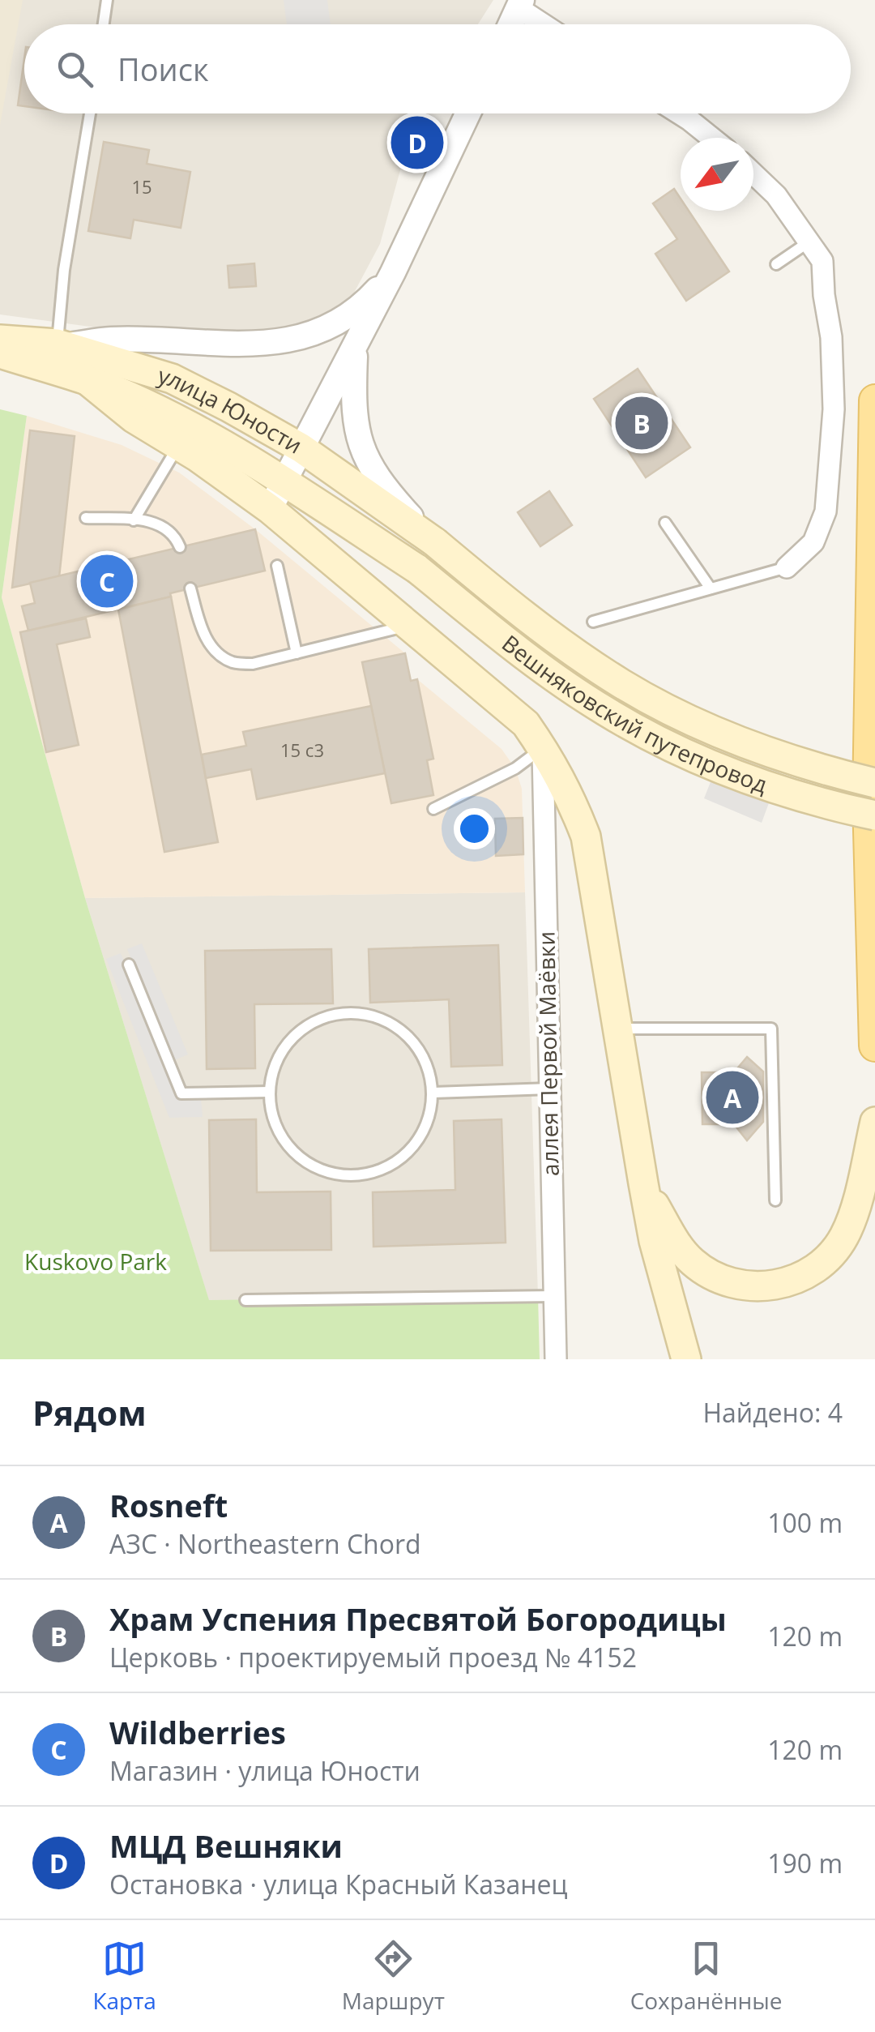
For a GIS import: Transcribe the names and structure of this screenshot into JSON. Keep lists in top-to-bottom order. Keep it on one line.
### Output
{"streets":{"main road":["улица Юности","Вешняковский путепровод"],"street":["аллея Первой Маёвки"]},"crossings":[["улица Юности","Вешняковский путепровод"]],"parks":["Kuskovo Park"],"house_numbers":["15","15 с3"],"north":"bottom left","page":{"search":"Поиск","pins":["D","B","C","A"],"heading":["Рядом","Найдено: 4"],"list":[{"mark":"A","name":"Rosneft","note":"АЗС · Northeastern Chord","value":"100 m"},{"mark":"B","name":"Храм Успения Пресвятой Богородицы","note":"Церковь · проектируемый проезд № 4152","value":"120 m"},{"mark":"C","name":"Wildberries","note":"Магазин · улица Юности","value":"120 m"},{"mark":"D","name":"МЦД Вешняки","note":"Остановка · улица Красный Казанец","value":"190 m"}],"nav":["Карта","Маршрут","Сохранённые"]}}
